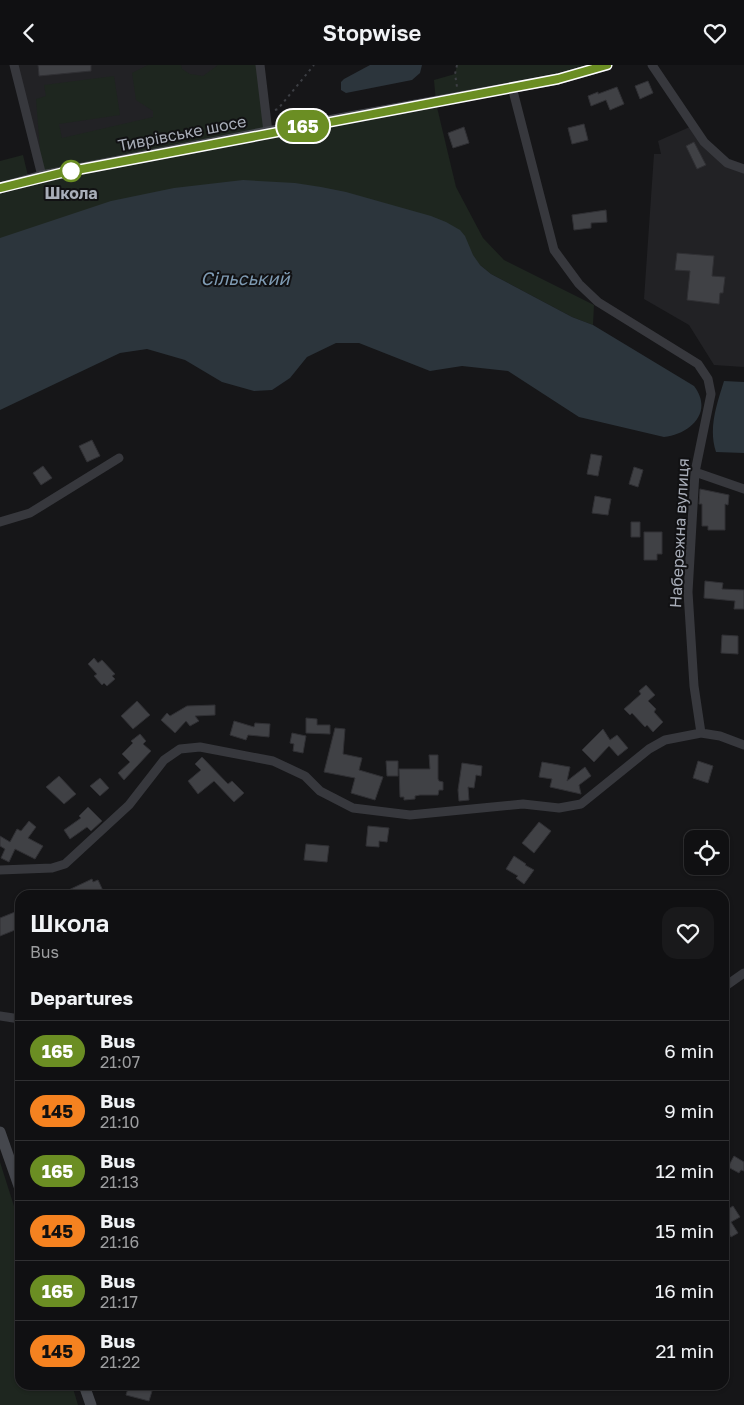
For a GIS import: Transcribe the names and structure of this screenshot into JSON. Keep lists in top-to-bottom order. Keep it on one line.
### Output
{"streets":{"main road":["Тиврівське шосе"],"street":["Набережна вулиця"]},"crossings":[["Тиврівське шосе","Набережна вулиця"]],"water":["Сільський"],"places":["Школа"],"lines":["bus line 165"],"page":{"header":"Stopwise","on_map":"165","heading":[["Школа","Bus"],"Departures"],"list":[{"mark":"165","name":"Bus","note":"21:07","value":"6 min"},{"mark":"145","name":"Bus","note":"21:10","value":"9 min"},{"mark":"165","name":"Bus","note":"21:13","value":"12 min"},{"mark":"145","name":"Bus","note":"21:16","value":"15 min"},{"mark":"165","name":"Bus","note":"21:17","value":"16 min"},{"mark":"145","name":"Bus","note":"21:22","value":"21 min"}]}}
